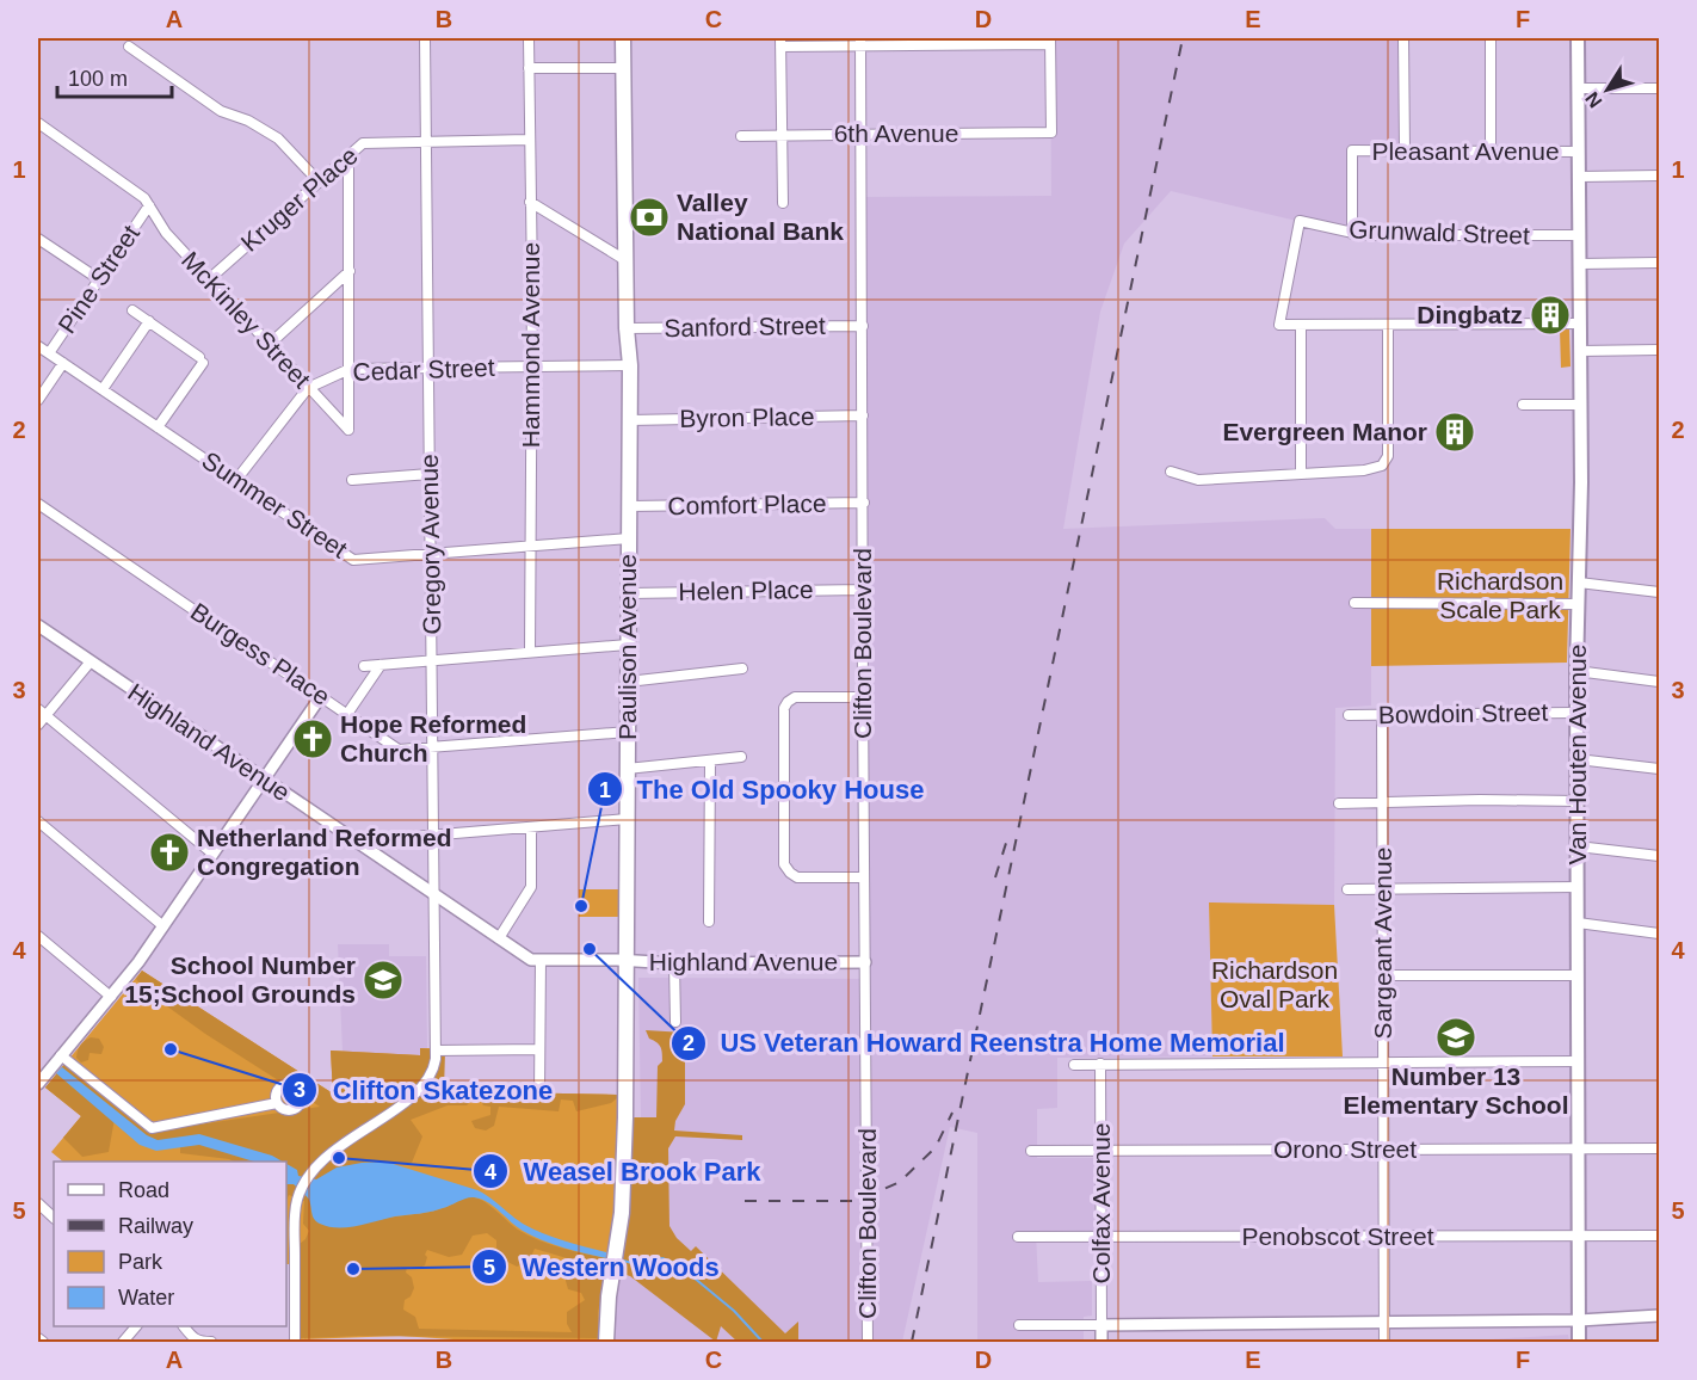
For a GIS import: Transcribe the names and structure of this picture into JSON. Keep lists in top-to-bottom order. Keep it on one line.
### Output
{"streets":{"main road":["Paulison Avenue","Van Houten Avenue"],"street":["6th Avenue","Pleasant Avenue","Kruger Place","Grunwald Street","Pine Street","McKinley Street","Sanford Street","Hammond Avenue","Cedar Street","Byron Place","Summer Street","Comfort Place","Gregory Avenue","Helen Place","Clifton Boulevard","Burgess Place","Bowdoin Street","Highland Avenue","Sargeant Avenue","Orono Street","Colfax Avenue","Penobscot Street"]},"crossings":[["6th Avenue","Clifton Boulevard"],["Pleasant Avenue","Grunwald Street"],["Pleasant Avenue","Van Houten Avenue"],["Kruger Place","McKinley Street"],["Kruger Place","Hammond Avenue"],["Kruger Place","Gregory Avenue"],["Grunwald Street","Van Houten Avenue"],["Pine Street","McKinley Street"],["Pine Street","Summer Street"],["McKinley Street","Cedar Street"],["Sanford Street","Clifton Boulevard"],["Sanford Street","Paulison Avenue"],["Hammond Avenue","Cedar Street"],["Hammond Avenue","Summer Street"],["Cedar Street","Summer Street"],["Cedar Street","Gregory Avenue"],["Cedar Street","Paulison Avenue"],["Byron Place","Clifton Boulevard"],["Byron Place","Paulison Avenue"],["Summer Street","Gregory Avenue"],["Summer Street","Paulison Avenue"],["Comfort Place","Clifton Boulevard"],["Comfort Place","Paulison Avenue"],["Gregory Avenue","Burgess Place"],["Gregory Avenue","Highland Avenue"],["Helen Place","Clifton Boulevard"],["Helen Place","Paulison Avenue"],["Clifton Boulevard","Highland Avenue"],["Paulison Avenue","Burgess Place"],["Paulison Avenue","Highland Avenue"],["Bowdoin Street","Van Houten Avenue"],["Bowdoin Street","Sargeant Avenue"],["Van Houten Avenue","Orono Street"],["Van Houten Avenue","Penobscot Street"],["Sargeant Avenue","Orono Street"],["Sargeant Avenue","Penobscot Street"],["Orono Street","Colfax Avenue"],["Colfax Avenue","Penobscot Street"]],"parks":["Richardson Scale Park","Richardson Oval Park"],"places":{"bank":["Valley National Bank"],"building":["Dingbatz","Evergreen Manor"],"church":["Hope Reformed Church","Netherland Reformed Congregation"],"other":["The Old Spooky House","US Veteran Howard Reenstra Home Memorial","Clifton Skatezone","Weasel Brook Park","Western Woods"],"school or university":["School Number 15;School Grounds","Number 13 Elementary School"]},"legend":["Road","Railway","Park","Water"],"scale_bar":"100 m","north":"bottom left","grid":{"columns":["A","B","C","D","E","F"],"rows":["1","2","3","4","5"]}}
